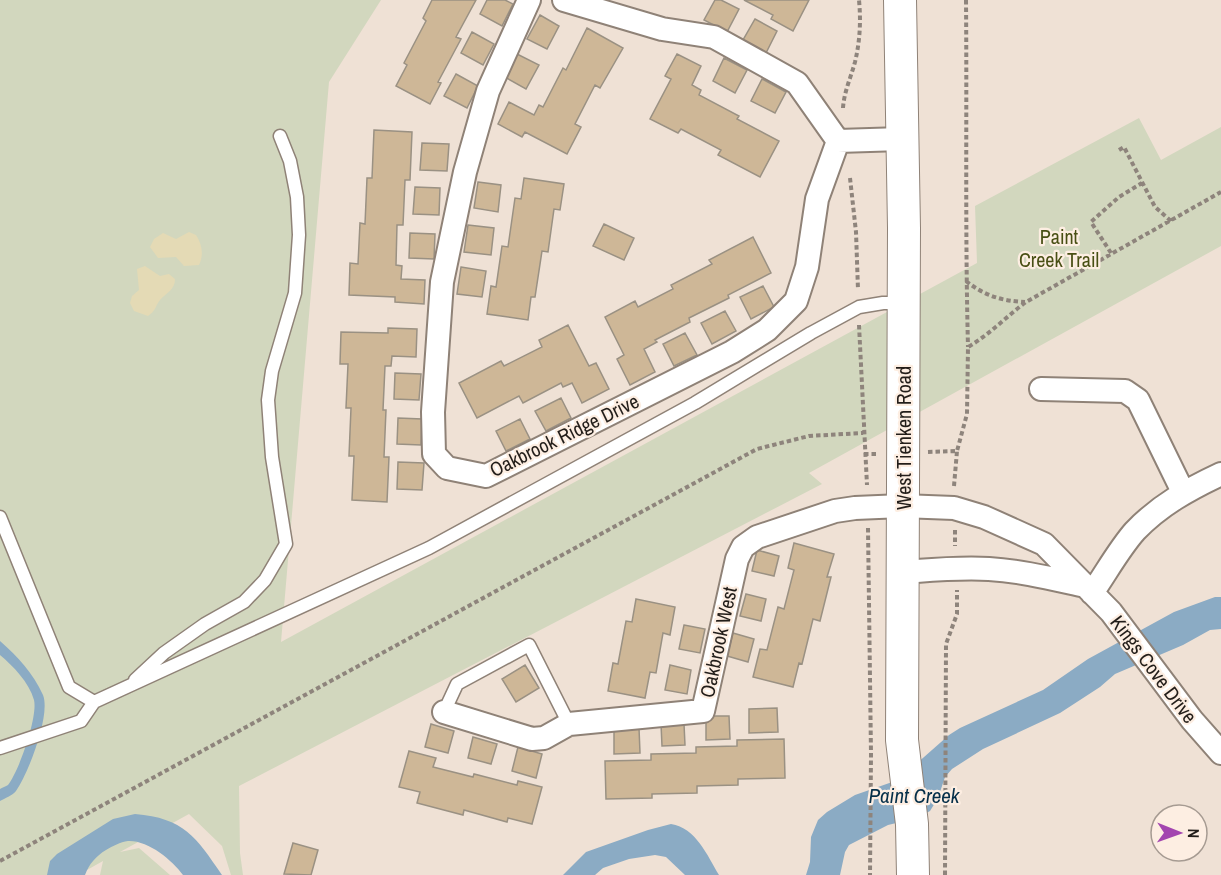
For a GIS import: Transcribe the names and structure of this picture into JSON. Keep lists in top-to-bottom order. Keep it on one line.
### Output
{"streets":{"main road":["West Tienken Road"],"street":["Oakbrook Ridge Drive","Oakbrook West","Kings Cove Drive"]},"crossings":[["West Tienken Road","Oakbrook West"],["West Tienken Road","Kings Cove Drive"],["Oakbrook West","Kings Cove Drive"]],"water":["Paint Creek"],"parks":["Paint Creek Trail"],"north":"right"}
